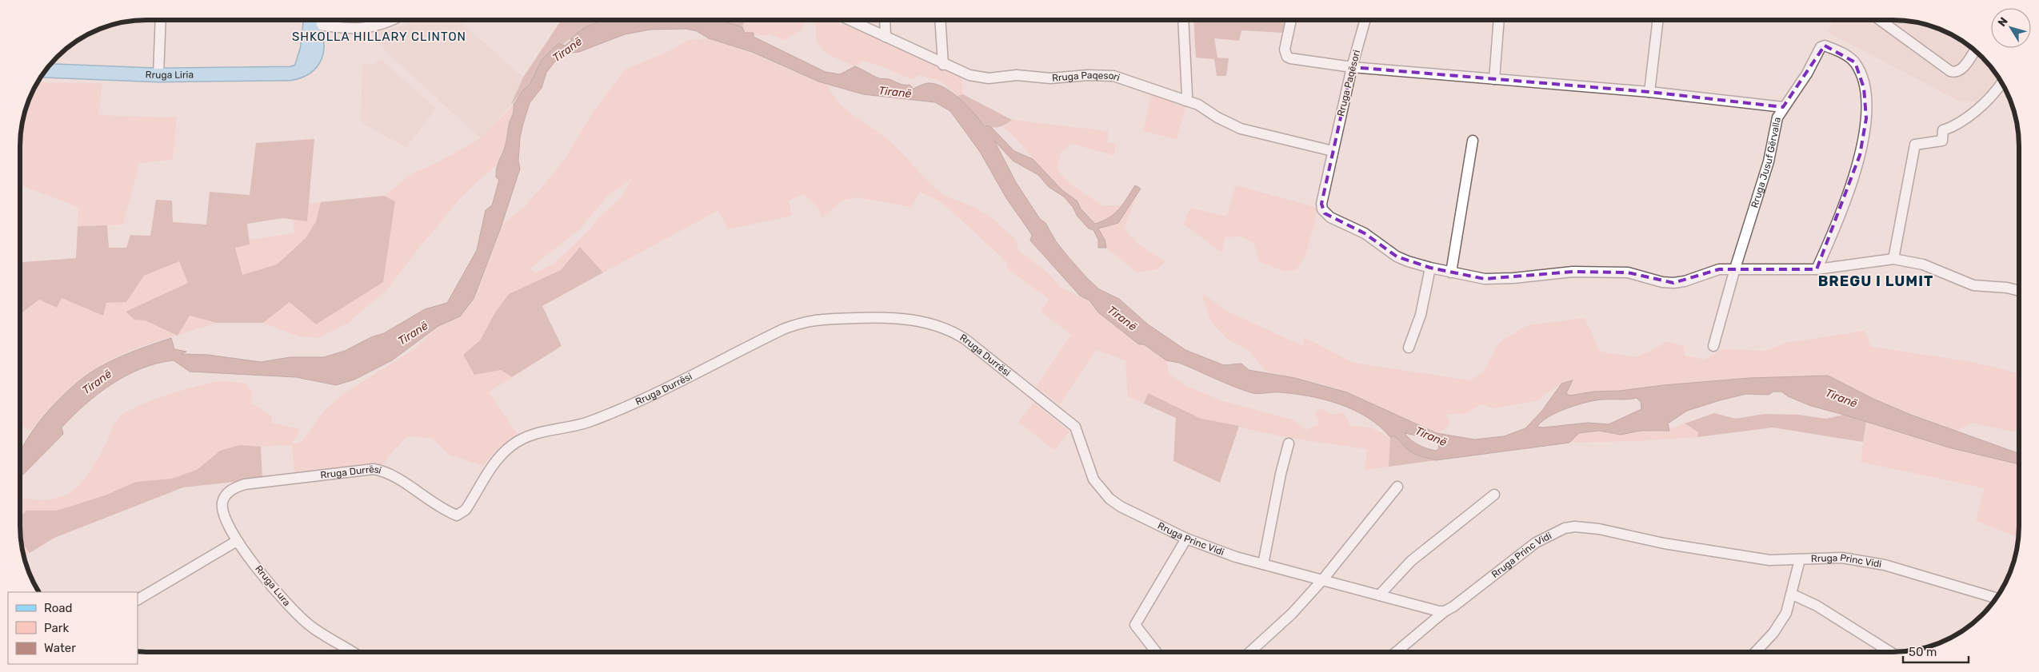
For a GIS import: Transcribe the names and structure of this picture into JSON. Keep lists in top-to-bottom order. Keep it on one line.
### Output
{"streets":{"main road":["Rruga Liria"],"street":["Rruga Paqesori","Rruga Paqësori","Rruga Jusuf Gërvalla","Rruga Durrësi","Rruga Princ Vidi","Rruga Lura"]},"crossings":[["Rruga Paqesori","Rruga Paqësori"],["Rruga Paqësori","Rruga Jusuf Gërvalla"],["Rruga Durrësi","Rruga Princ Vidi"],["Rruga Durrësi","Rruga Lura"]],"districts":["SHKOLLA HILLARY CLINTON","BREGU I LUMIT"],"water":["Tiranë"],"legend":["Road","Park","Water"],"scale_bar":"50 m","north":"top left"}
